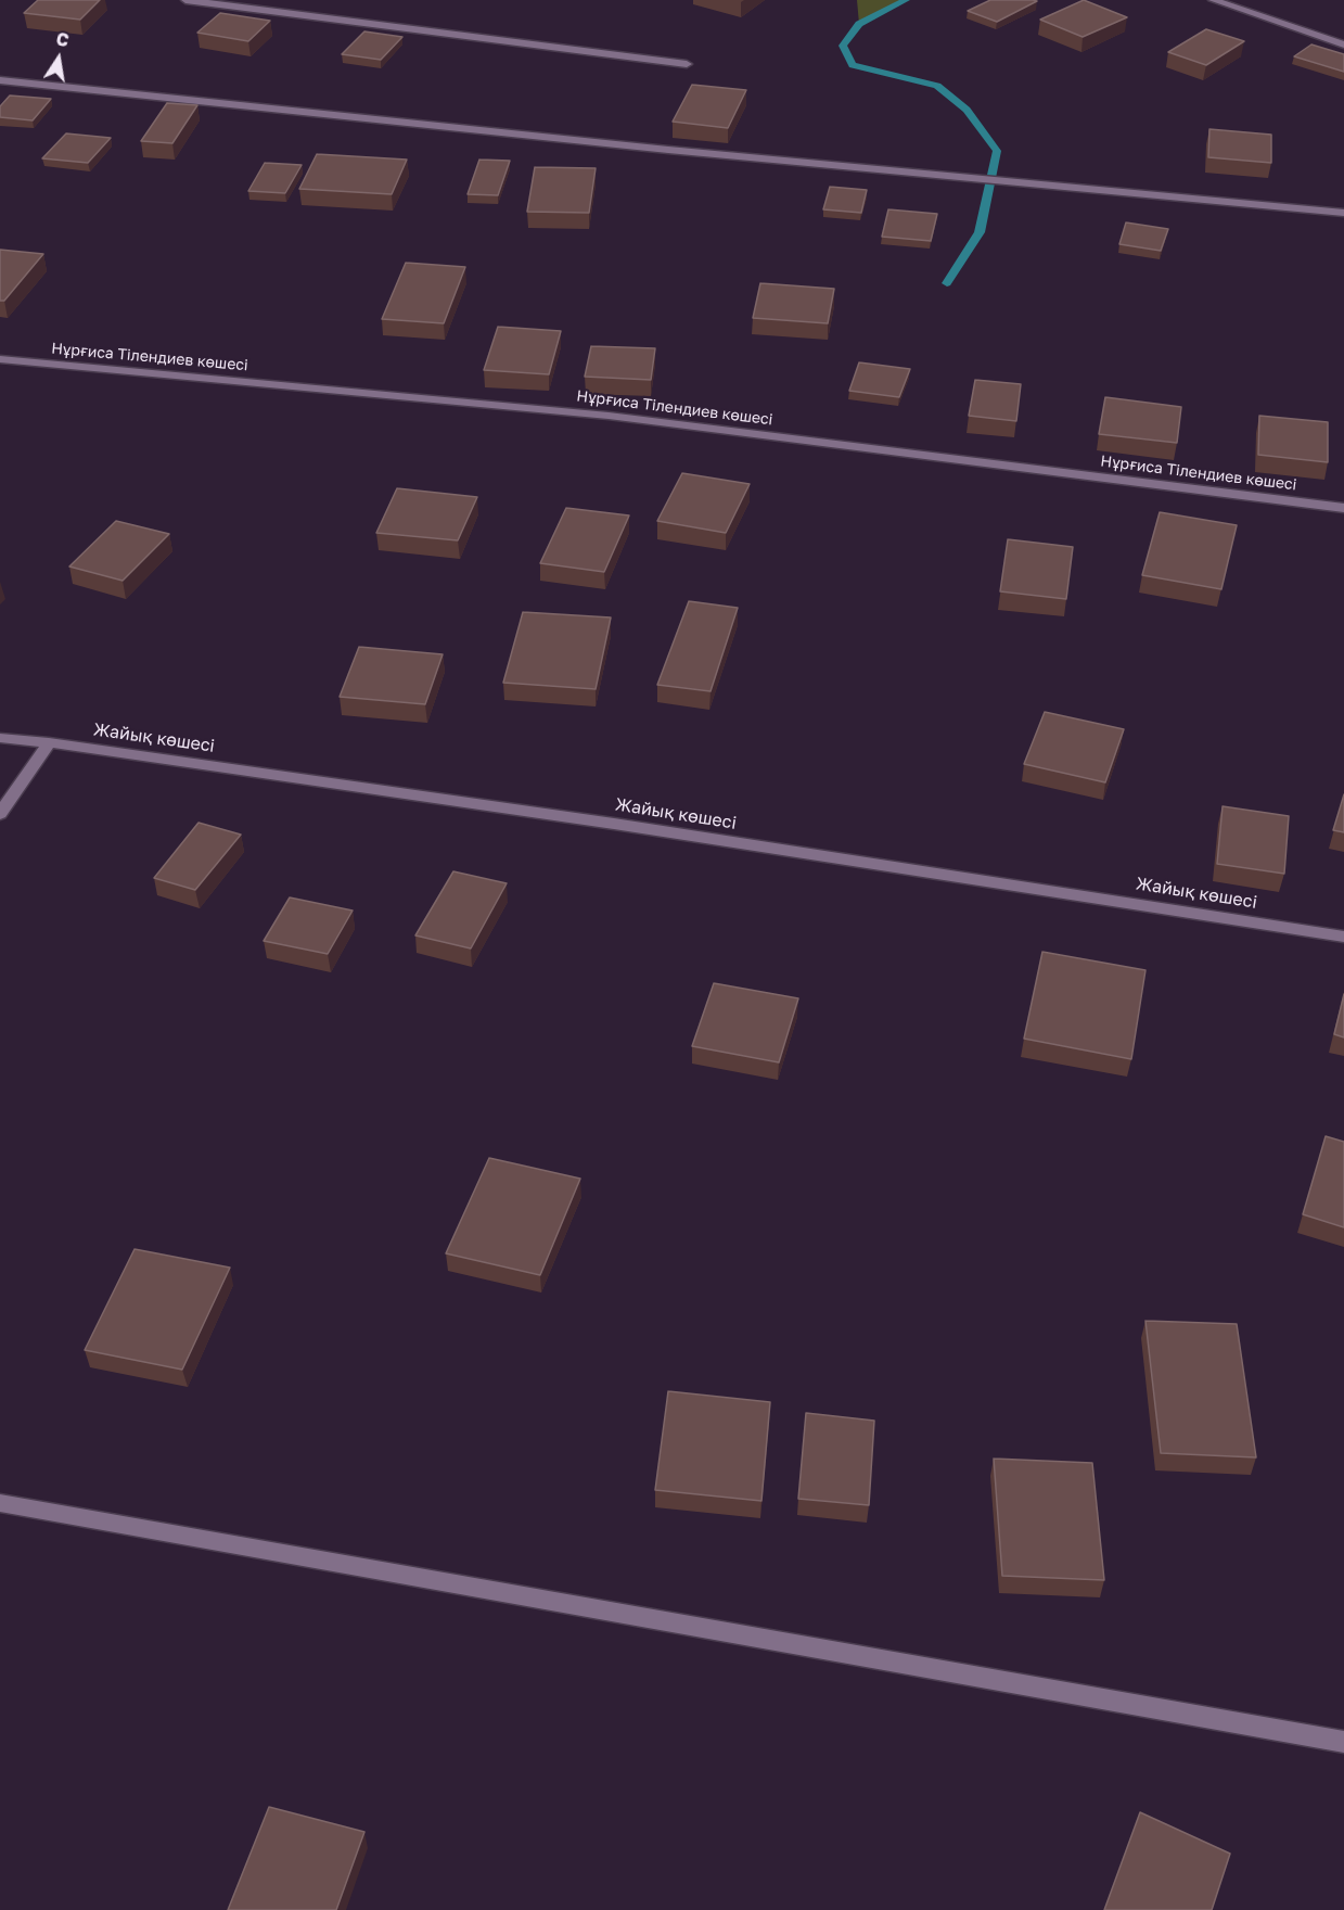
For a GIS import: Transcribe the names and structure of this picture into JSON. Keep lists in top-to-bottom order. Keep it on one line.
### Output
{"streets":{"street":["Нұрғиса Тілендиев көшесі","Жайық көшесі"]},"north":"top"}
